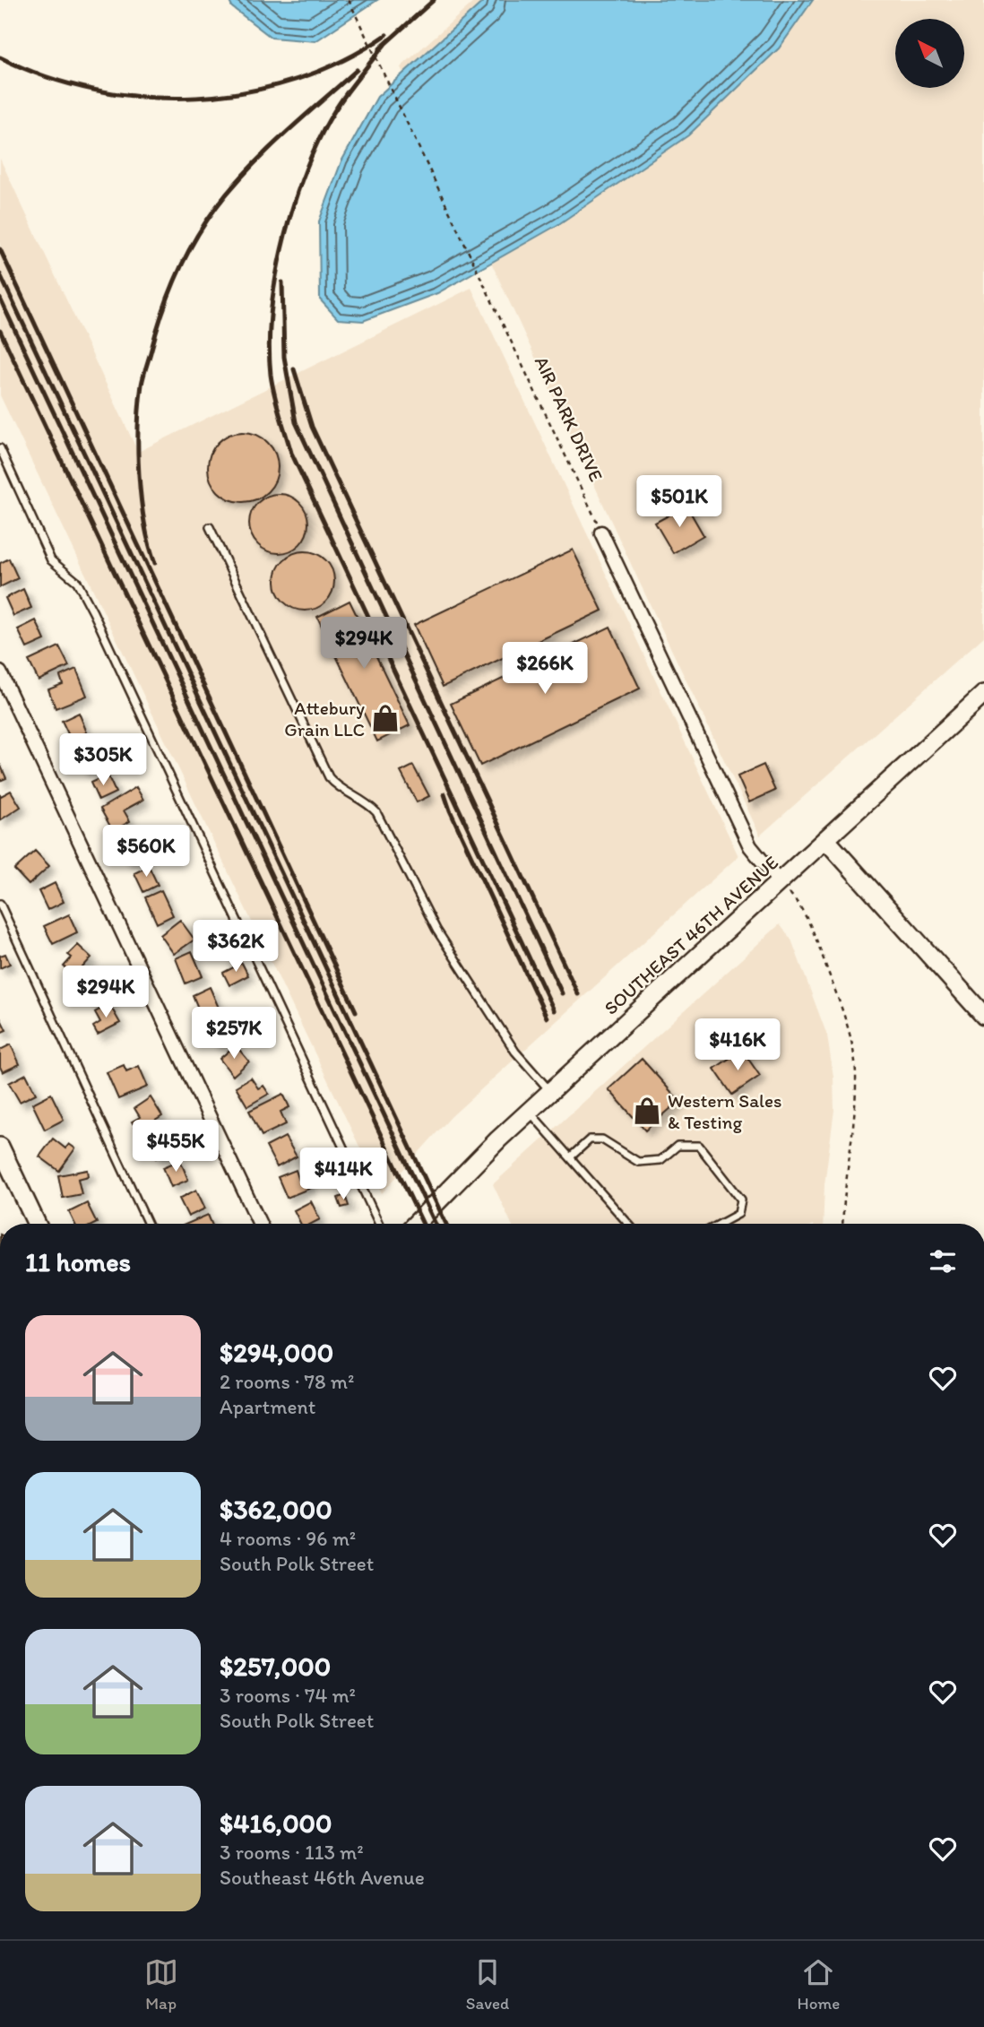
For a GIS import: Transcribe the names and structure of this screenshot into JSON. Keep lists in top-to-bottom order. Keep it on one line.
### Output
{"streets":{"main road":["SOUTHEAST 46TH AVENUE"],"path":["AIR PARK DRIVE"]},"places":{"shop":["Attebury Grain LLC","Western Sales & Testing"]},"north":"top left","page":{"price":["$501K","$294K","$266K","$305K","$560K","$362K","$294K","$257K","$416K","$455K","$414K"],"heading":"11 homes","list":[{"name":"$294,000","note":"2 rooms · 78 m² · Apartment"},{"name":"$362,000","note":"4 rooms · 96 m² · South Polk Street"},{"name":"$257,000","note":"3 rooms · 74 m² · South Polk Street"},{"name":"$416,000","note":"3 rooms · 113 m² · Southeast 46th Avenue"}],"tabs":["Map","Saved","Home"]}}
